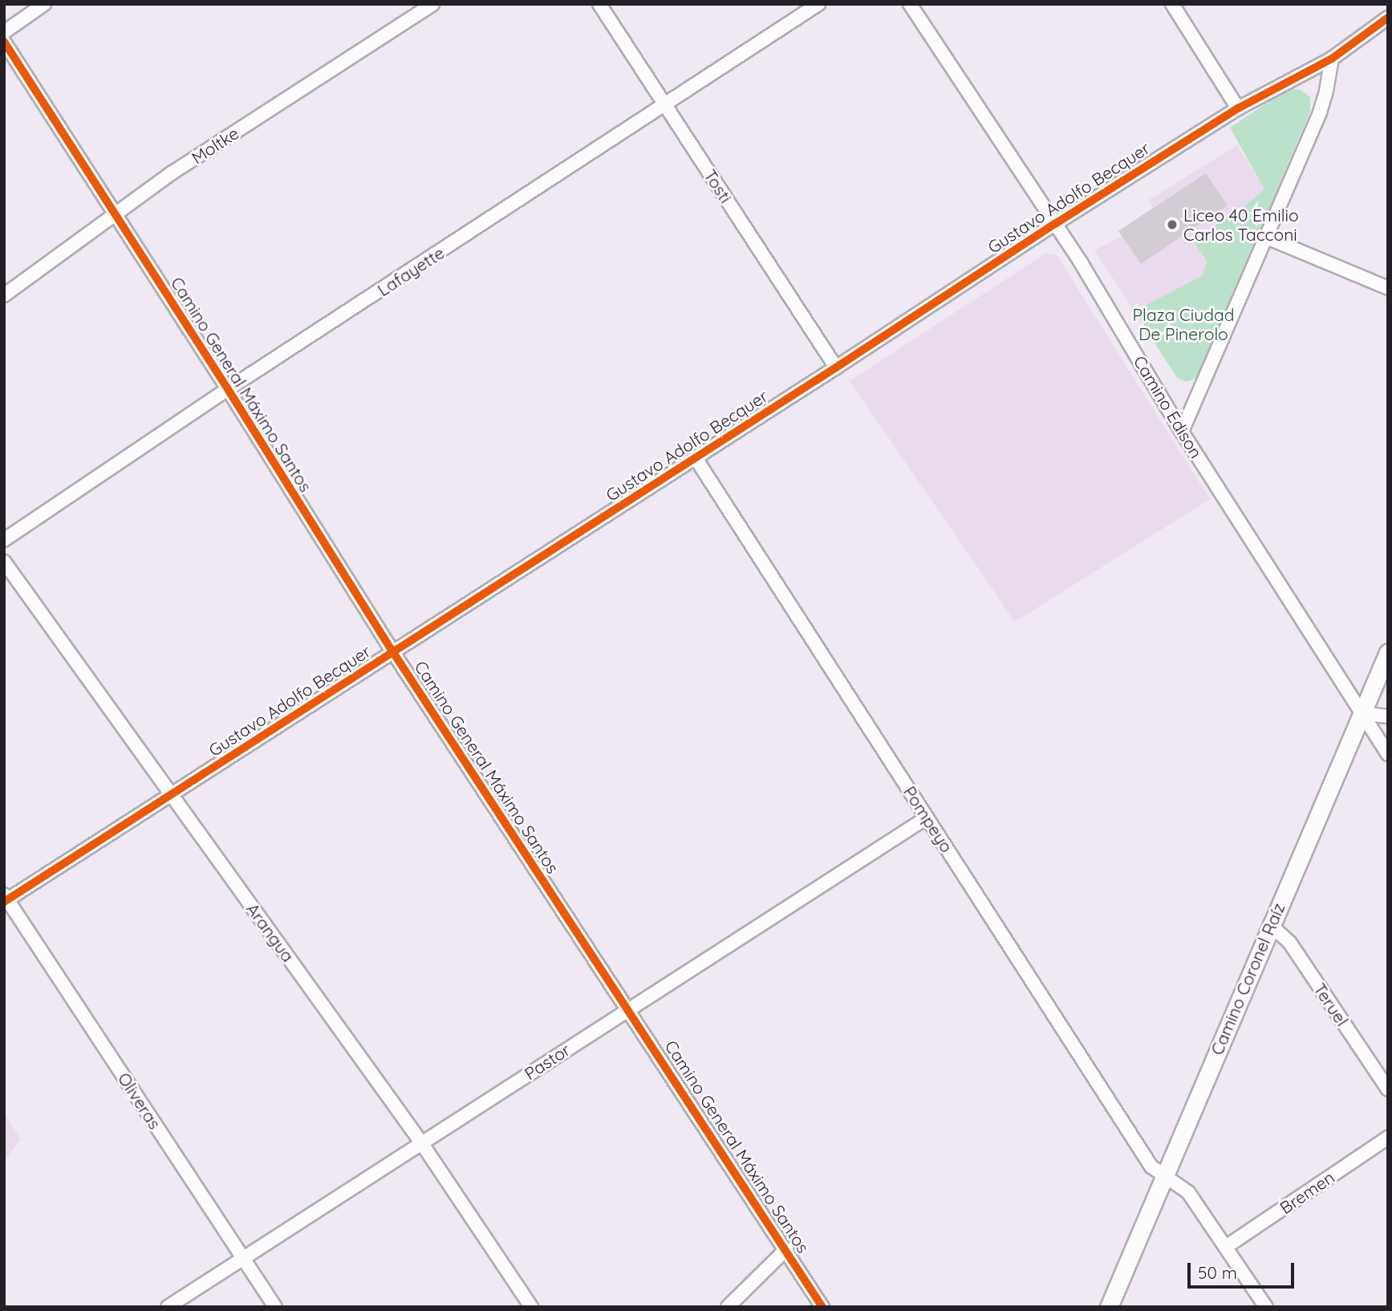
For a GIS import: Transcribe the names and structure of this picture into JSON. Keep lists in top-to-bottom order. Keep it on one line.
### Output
{"streets":{"street":["Moltke","Tosti","Gustavo Adolfo Becquer","Lafayette","Camino General Máximo Santos","Camino Edison","Pompeyo","Arangua","Camino Coronel Raíz","Teruel","Pastor","Oliveras","Bremen"]},"crossings":[["Moltke","Camino General Máximo Santos"],["Tosti","Gustavo Adolfo Becquer"],["Tosti","Lafayette"],["Gustavo Adolfo Becquer","Camino General Máximo Santos"],["Gustavo Adolfo Becquer","Camino Edison"],["Gustavo Adolfo Becquer","Pompeyo"],["Gustavo Adolfo Becquer","Arangua"],["Gustavo Adolfo Becquer","Oliveras"],["Lafayette","Camino General Máximo Santos"],["Camino General Máximo Santos","Pastor"],["Camino Edison","Camino Coronel Raíz"],["Pompeyo","Camino Coronel Raíz"],["Pompeyo","Pastor"],["Pompeyo","Bremen"],["Arangua","Pastor"],["Camino Coronel Raíz","Teruel"],["Pastor","Oliveras"]],"parks":["Plaza Ciudad De Pinerolo"],"places":["Liceo 40 Emilio Carlos Tacconi"],"scale_bar":"50 m"}
